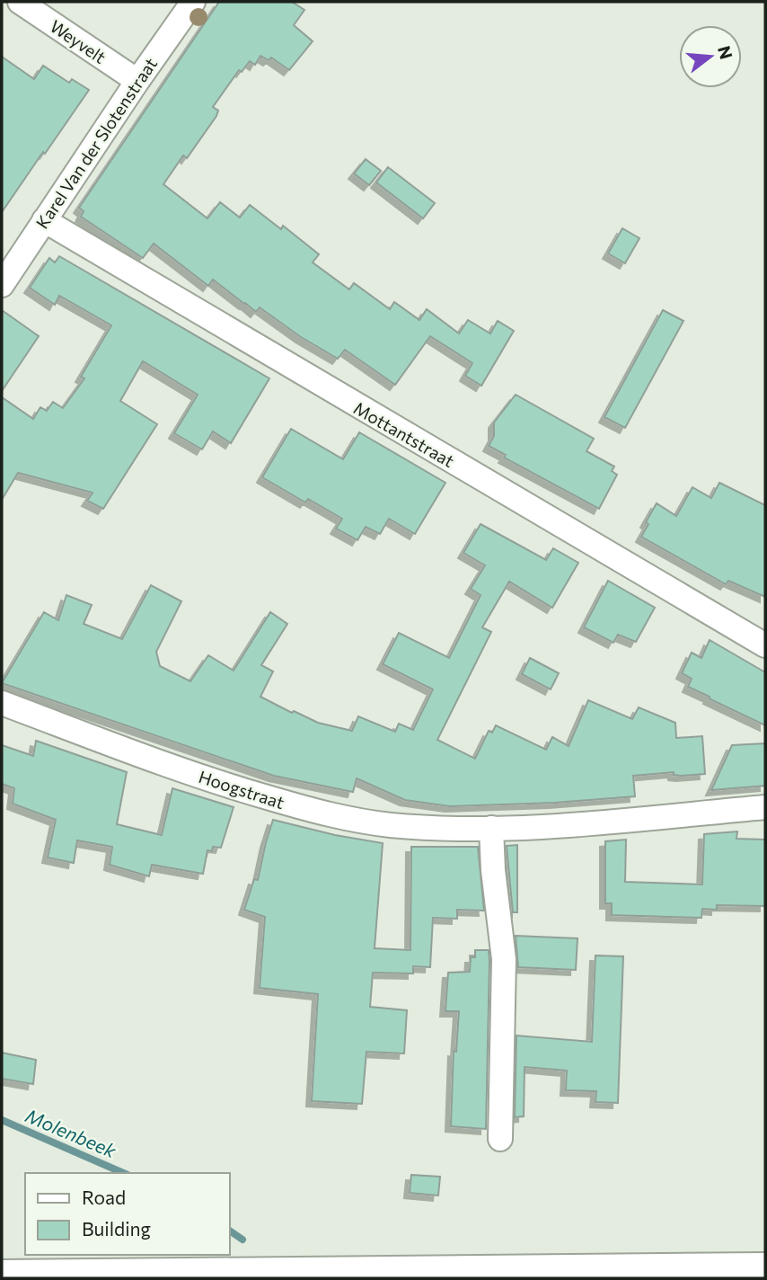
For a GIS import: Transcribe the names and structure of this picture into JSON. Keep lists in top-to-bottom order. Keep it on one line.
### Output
{"streets":{"street":["Weyvelt","Karel Van der Slotenstraat","Mottantstraat","Hoogstraat"]},"crossings":[["Weyvelt","Karel Van der Slotenstraat"],["Karel Van der Slotenstraat","Mottantstraat"]],"water":["Molenbeek"],"legend":["Road","Building"],"north":"right"}
